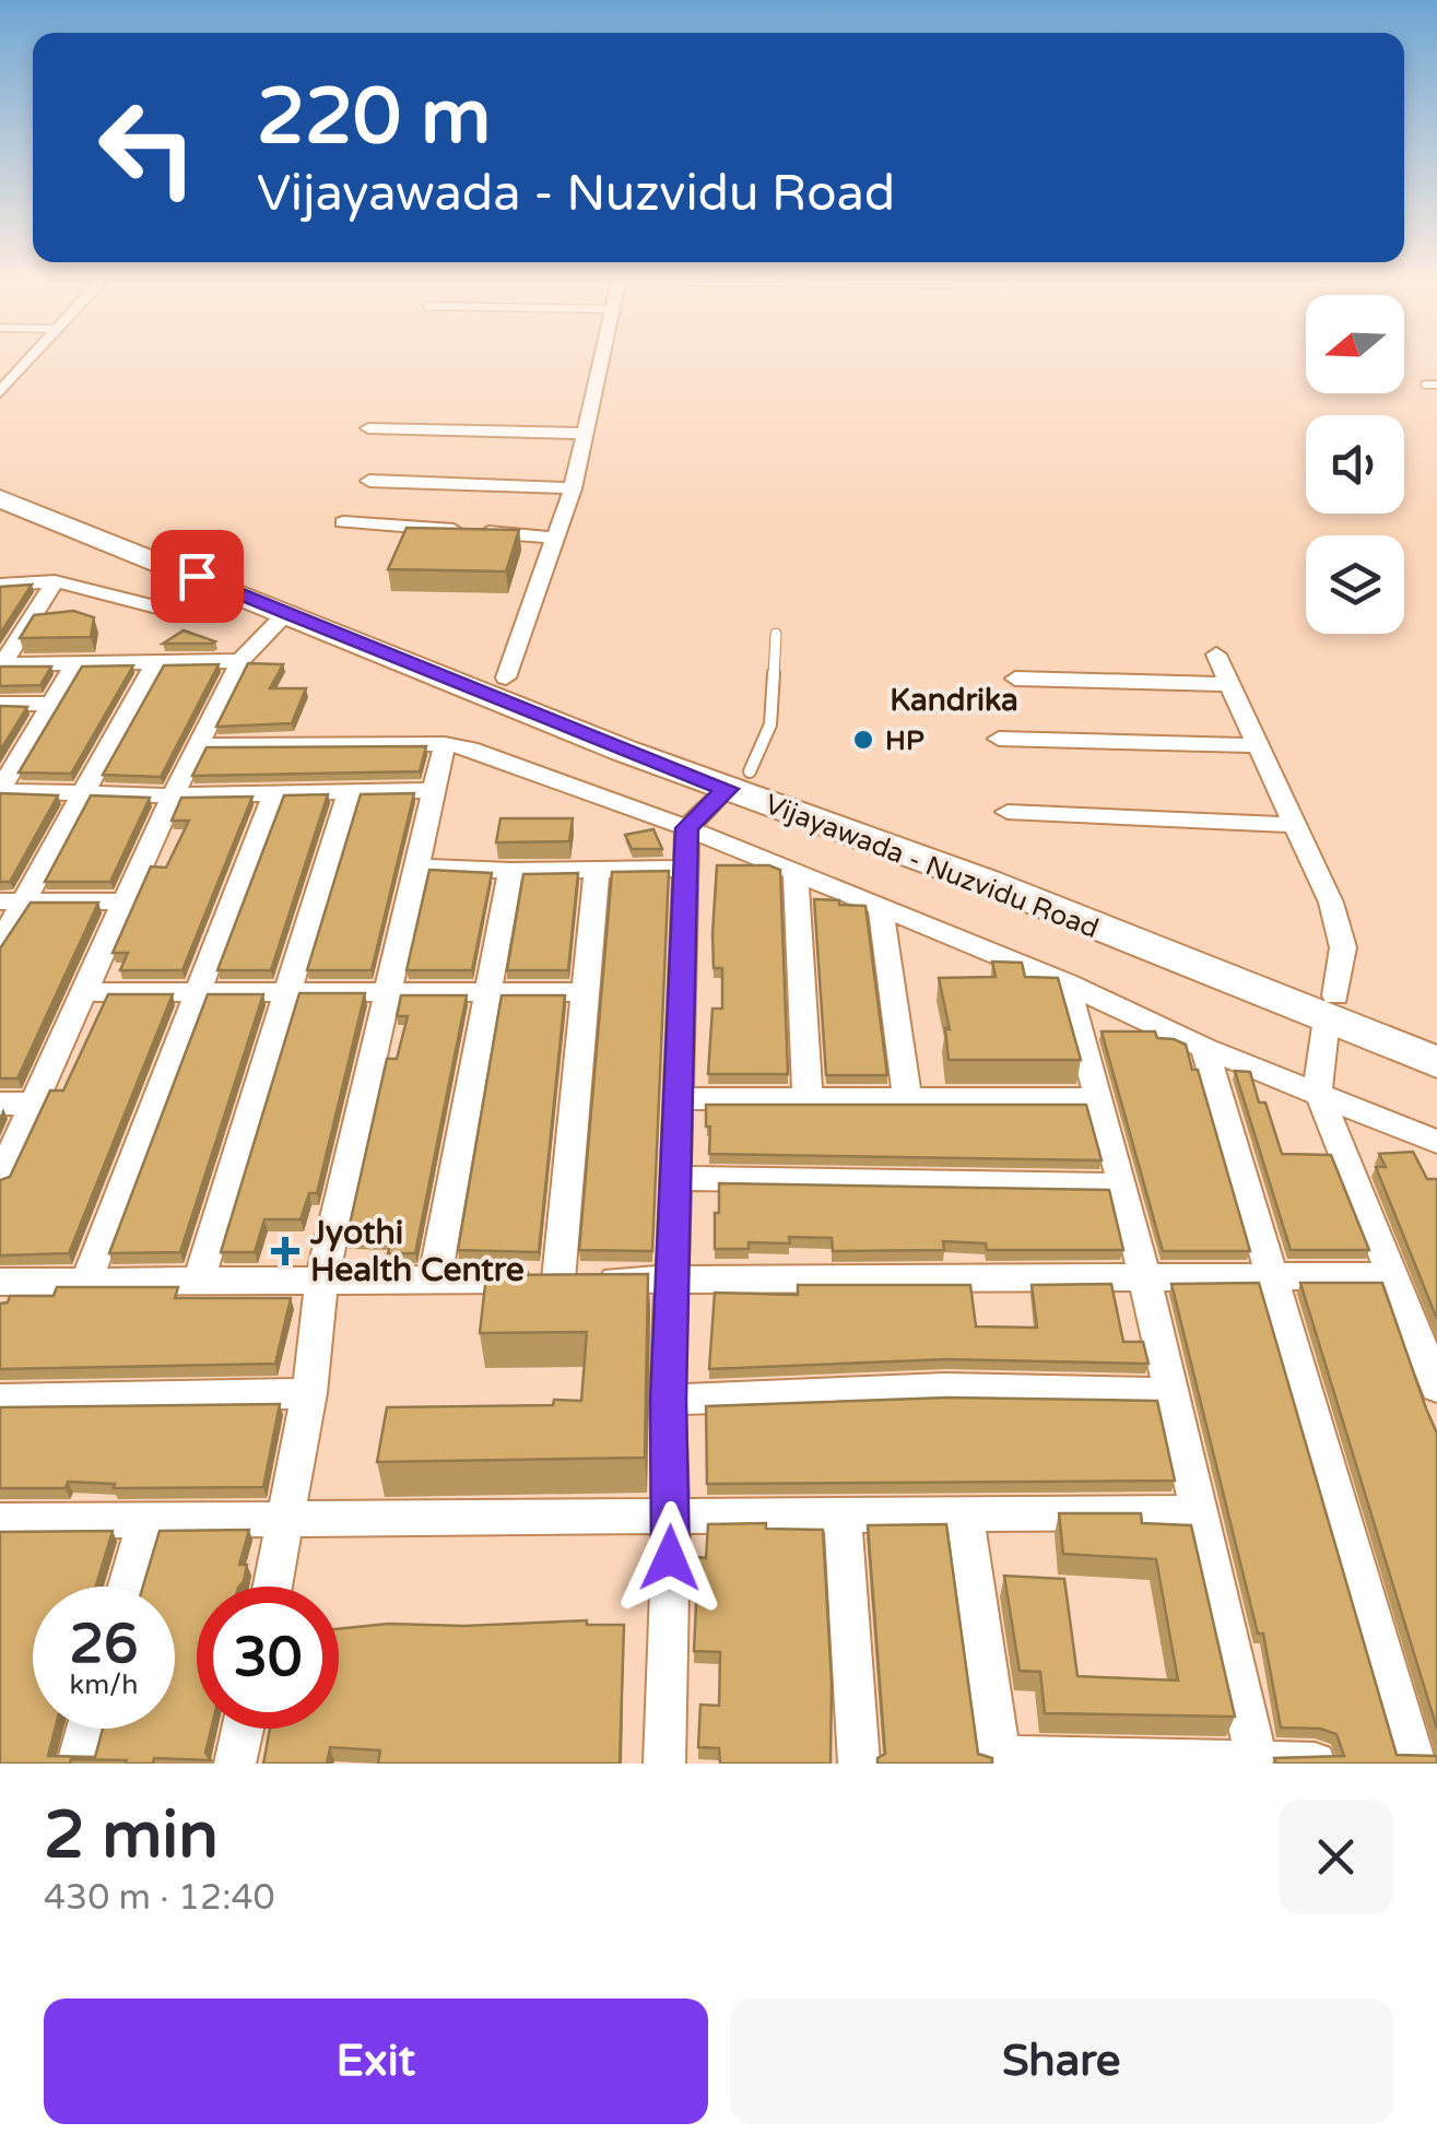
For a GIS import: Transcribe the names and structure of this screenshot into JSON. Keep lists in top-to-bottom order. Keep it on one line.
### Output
{"streets":{"main road":["Vijayawada - Nuzvidu Road"]},"districts":["Kandrika"],"places":{"other":["HP"],"health":["Jyothi Health Centre"]},"north":"left","page":{"turn":["220 m","Vijayawada - Nuzvidu Road"],"speed":"26 km/h","limit":"30","heading":["2 min","430 m · 12:40"],"buttons":["Exit","Share"]}}
